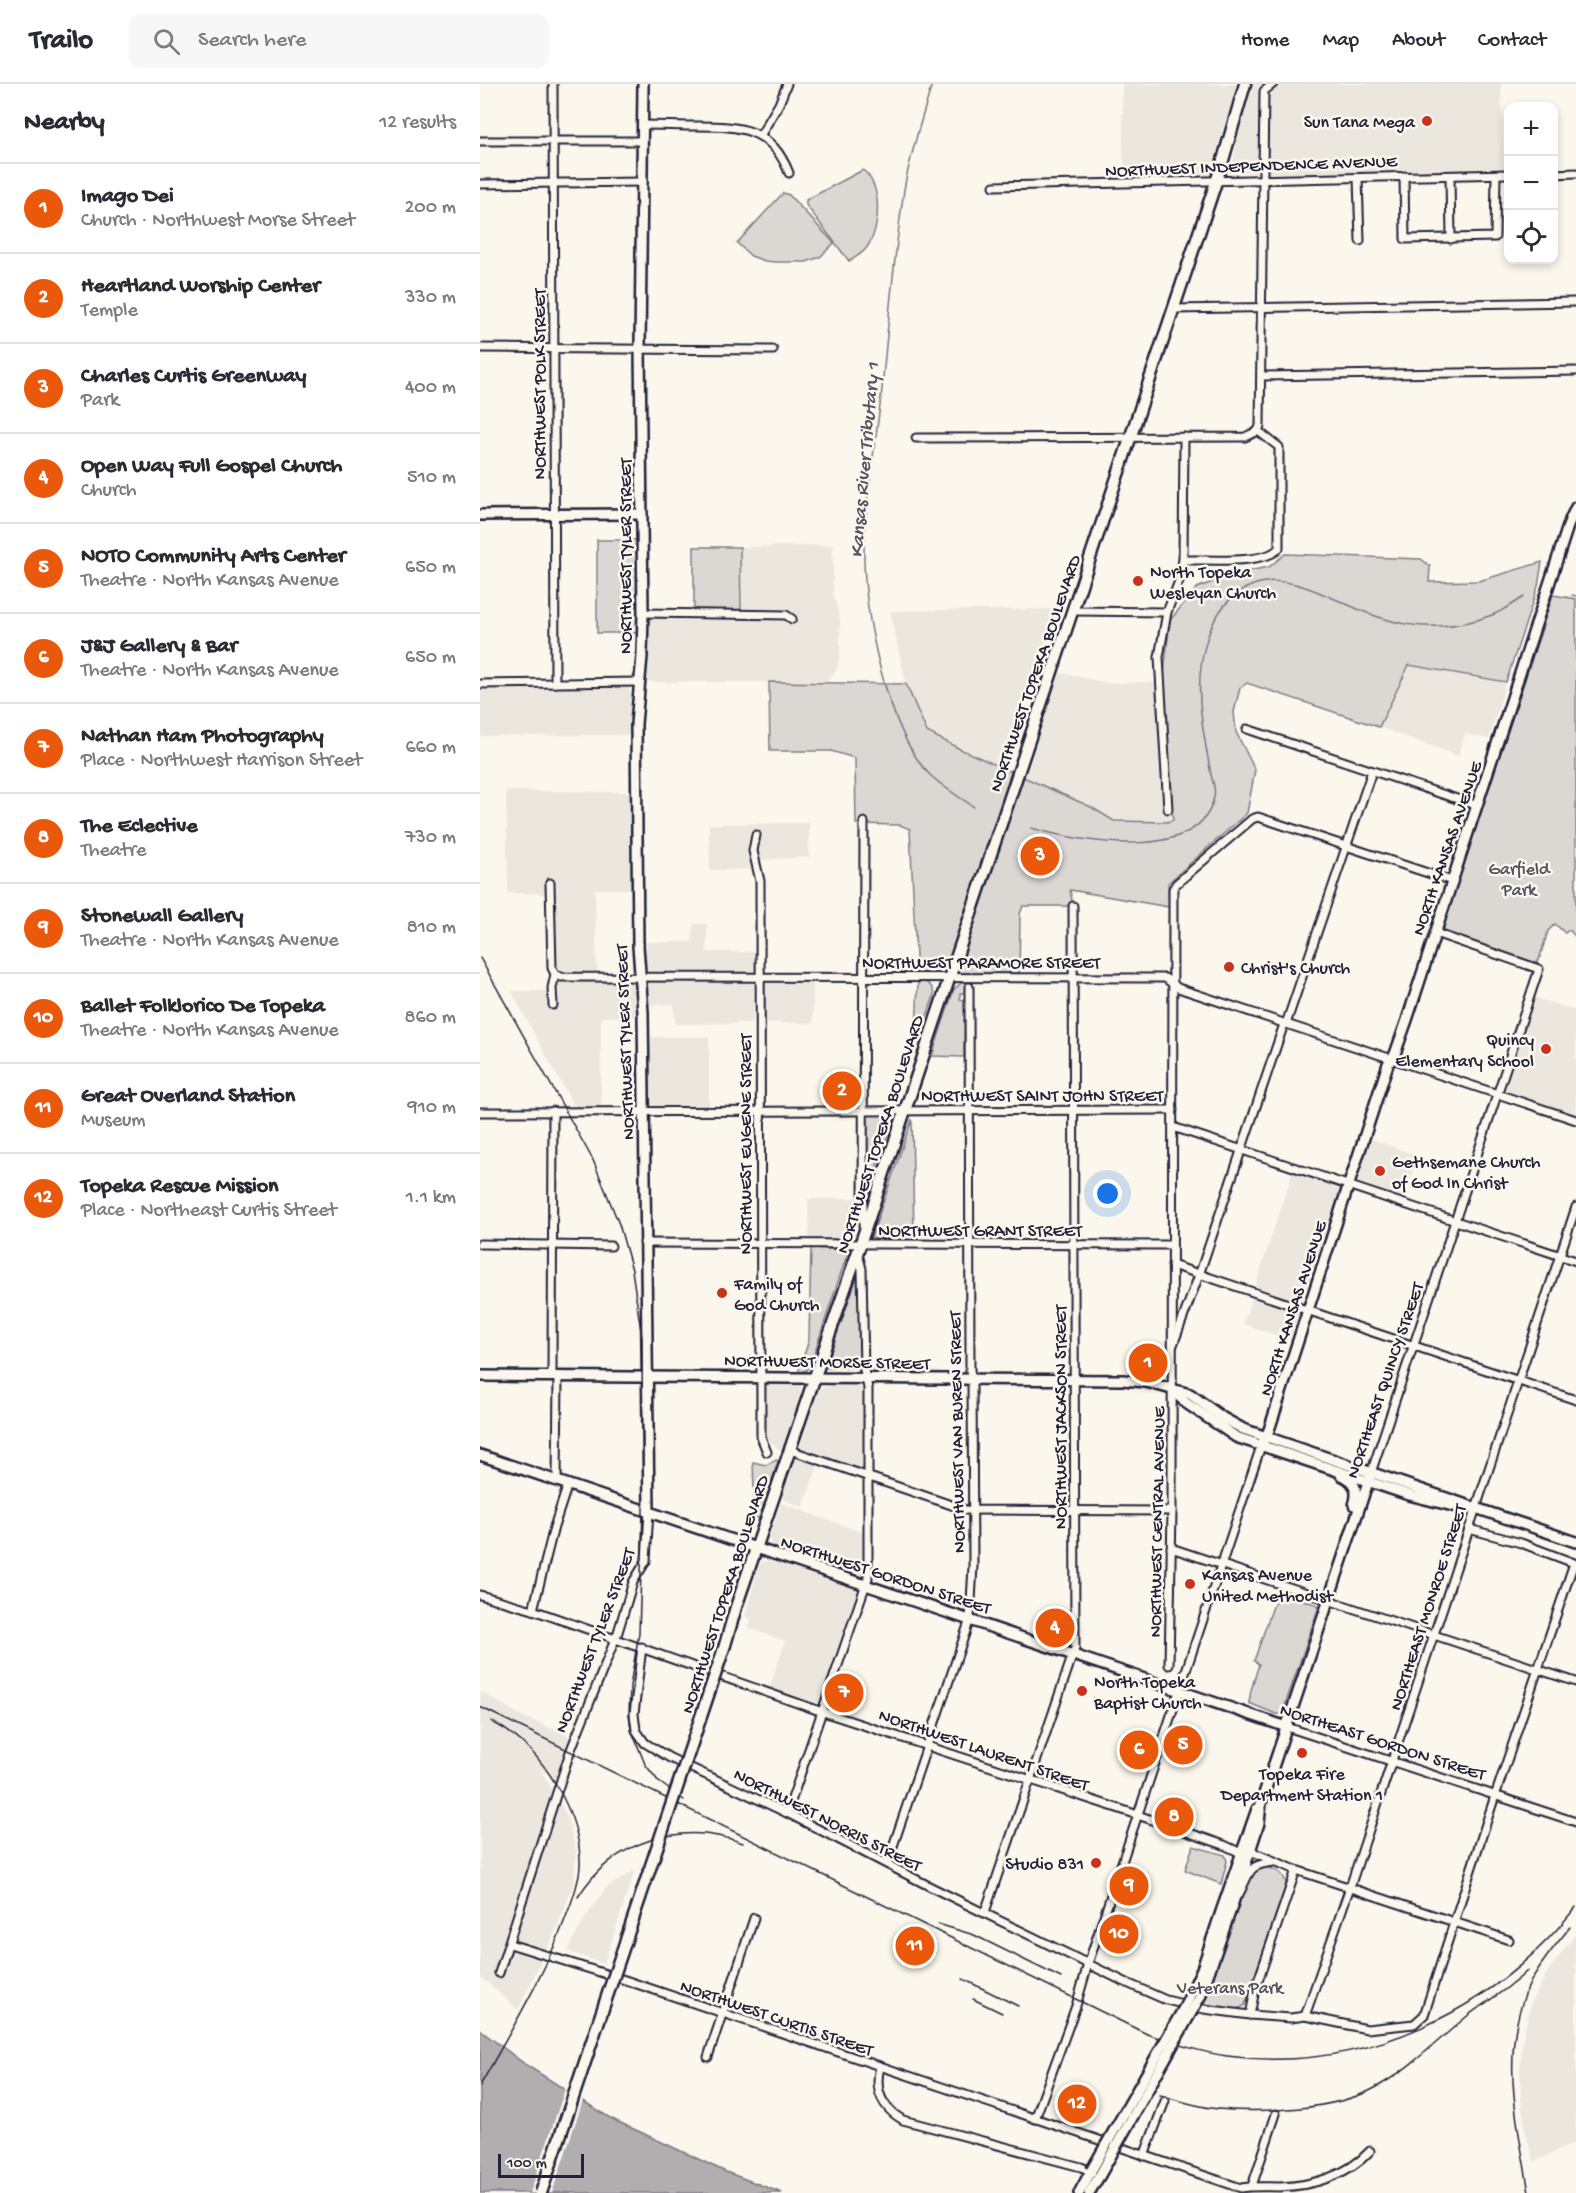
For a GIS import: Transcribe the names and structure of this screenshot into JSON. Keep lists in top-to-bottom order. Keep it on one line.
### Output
{"streets":{"main road":["NORTHWEST TYLER STREET","NORTHWEST TOPEKA BOULEVARD","NORTH KANSAS AVENUE","NORTHWEST MORSE STREET","NORTHEAST QUINCY STREET","NORTHWEST GORDON STREET","NORTHEAST GORDON STREET"],"street":["NORTHWEST INDEPENDENCE AVENUE","NORTHWEST POLK STREET","NORTHWEST PARAMORE STREET","NORTHWEST SAINT JOHN STREET","NORTHWEST EUGENE STREET","NORTHWEST GRANT STREET","NORTHWEST JACKSON STREET","NORTHWEST VAN BUREN STREET","NORTHWEST CENTRAL AVENUE","NORTHEAST MONROE STREET","NORTHWEST LAURENT STREET","NORTHWEST NORRIS STREET","NORTHWEST CURTIS STREET"]},"crossings":[["NORTHWEST INDEPENDENCE AVENUE","NORTHWEST TOPEKA BOULEVARD"],["NORTHWEST TYLER STREET","NORTHWEST PARAMORE STREET"],["NORTHWEST TYLER STREET","NORTHWEST SAINT JOHN STREET"],["NORTHWEST TYLER STREET","NORTHWEST GRANT STREET"],["NORTHWEST TYLER STREET","NORTHWEST MORSE STREET"],["NORTHWEST TYLER STREET","NORTHWEST GORDON STREET"],["NORTHWEST TYLER STREET","NORTHWEST LAURENT STREET"],["NORTHWEST TYLER STREET","NORTHWEST CURTIS STREET"],["NORTHWEST TOPEKA BOULEVARD","NORTHWEST PARAMORE STREET"],["NORTHWEST TOPEKA BOULEVARD","NORTHWEST SAINT JOHN STREET"],["NORTHWEST TOPEKA BOULEVARD","NORTHWEST GRANT STREET"],["NORTHWEST TOPEKA BOULEVARD","NORTHWEST MORSE STREET"],["NORTHWEST TOPEKA BOULEVARD","NORTHWEST GORDON STREET"],["NORTH KANSAS AVENUE","NORTHWEST PARAMORE STREET"],["NORTH KANSAS AVENUE","NORTHWEST SAINT JOHN STREET"],["NORTH KANSAS AVENUE","NORTHWEST MORSE STREET"],["NORTH KANSAS AVENUE","NORTHEAST QUINCY STREET"],["NORTH KANSAS AVENUE","NORTHWEST GORDON STREET"],["NORTH KANSAS AVENUE","NORTHEAST GORDON STREET"],["NORTH KANSAS AVENUE","NORTHWEST LAURENT STREET"],["NORTH KANSAS AVENUE","NORTHWEST NORRIS STREET"],["NORTH KANSAS AVENUE","NORTHWEST CURTIS STREET"],["NORTHWEST PARAMORE STREET","NORTHWEST EUGENE STREET"],["NORTHWEST PARAMORE STREET","NORTHEAST QUINCY STREET"],["NORTHWEST PARAMORE STREET","NORTHWEST JACKSON STREET"],["NORTHWEST PARAMORE STREET","NORTHWEST CENTRAL AVENUE"],["NORTHWEST SAINT JOHN STREET","NORTHWEST EUGENE STREET"],["NORTHWEST SAINT JOHN STREET","NORTHEAST QUINCY STREET"],["NORTHWEST SAINT JOHN STREET","NORTHWEST JACKSON STREET"],["NORTHWEST SAINT JOHN STREET","NORTHWEST VAN BUREN STREET"],["NORTHWEST SAINT JOHN STREET","NORTHWEST CENTRAL AVENUE"],["NORTHWEST SAINT JOHN STREET","NORTHEAST MONROE STREET"],["NORTHWEST EUGENE STREET","NORTHWEST GRANT STREET"],["NORTHWEST EUGENE STREET","NORTHWEST MORSE STREET"],["NORTHWEST GRANT STREET","NORTHWEST JACKSON STREET"],["NORTHWEST GRANT STREET","NORTHWEST VAN BUREN STREET"],["NORTHWEST GRANT STREET","NORTHWEST CENTRAL AVENUE"],["NORTHWEST MORSE STREET","NORTHWEST JACKSON STREET"],["NORTHWEST MORSE STREET","NORTHWEST VAN BUREN STREET"],["NORTHWEST MORSE STREET","NORTHWEST CENTRAL AVENUE"],["NORTHEAST QUINCY STREET","NORTHEAST GORDON STREET"],["NORTHEAST QUINCY STREET","NORTHWEST LAURENT STREET"],["NORTHWEST JACKSON STREET","NORTHWEST GORDON STREET"],["NORTHWEST JACKSON STREET","NORTHWEST LAURENT STREET"],["NORTHWEST JACKSON STREET","NORTHWEST NORRIS STREET"],["NORTHWEST VAN BUREN STREET","NORTHWEST GORDON STREET"],["NORTHWEST VAN BUREN STREET","NORTHWEST LAURENT STREET"],["NORTHWEST VAN BUREN STREET","NORTHWEST NORRIS STREET"],["NORTHWEST GORDON STREET","NORTHEAST GORDON STREET"],["NORTHEAST MONROE STREET","NORTHEAST GORDON STREET"],["NORTHEAST MONROE STREET","NORTHWEST NORRIS STREET"],["NORTHWEST LAURENT STREET","NORTHWEST NORRIS STREET"]],"water":["Kansas River Tributary 1"],"parks":["Garfield Park","Veterans Park"],"places":["Sun Tana Mega","North Topeka Wesleyan Church","Christ's Church","Quincy Elementary School","Gethsemane Church of God In Christ","Family of God Church","Kansas Avenue United Methodist","North Topeka Baptist Church","Topeka Fire Department Station 1","Studio 831"],"scale_bar":"100 m","page":{"header":"Trailo","search":"Search here","nav":["Home","Map","About","Contact"],"heading":["Nearby","12 results"],"map_buttons":["+","−"],"list":[{"mark":"1","name":"Imago Dei","note":"Church · Northwest Morse Street","value":"200 m"},{"mark":"2","name":"Heartland Worship Center","note":"Temple","value":"330 m"},{"mark":"3","name":"Charles Curtis Greenway","note":"Park","value":"400 m"},{"mark":"4","name":"Open Way Full Gospel Church","note":"Church","value":"510 m"},{"mark":"5","name":"NOTO Community Arts Center","note":"Theatre · North Kansas Avenue","value":"650 m"},{"mark":"6","name":"J&J Gallery & Bar","note":"Theatre · North Kansas Avenue","value":"650 m"},{"mark":"7","name":"Nathan Ham Photography","note":"Place · Northwest Harrison Street","value":"660 m"},{"mark":"8","name":"The Eclective","note":"Theatre","value":"730 m"},{"mark":"9","name":"Stonewall Gallery","note":"Theatre · North Kansas Avenue","value":"810 m"},{"mark":"10","name":"Ballet Folklorico De Topeka","note":"Theatre · North Kansas Avenue","value":"860 m"},{"mark":"11","name":"Great Overland Station","note":"Museum","value":"910 m"},{"mark":"12","name":"Topeka Rescue Mission","note":"Place · Northeast Curtis Street","value":"1.1 km"}],"pins":["3","2","1","4","7","5","6","8","9","10","11","12"],"scale":"100 m"}}
